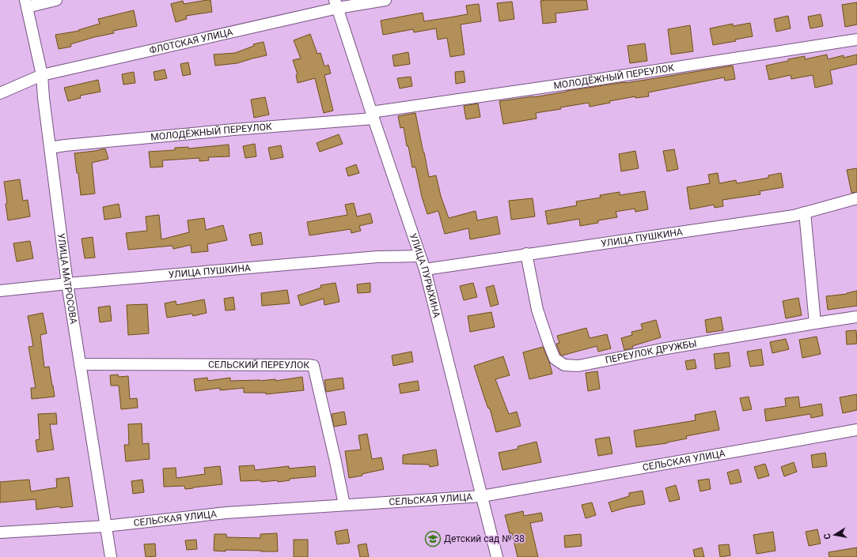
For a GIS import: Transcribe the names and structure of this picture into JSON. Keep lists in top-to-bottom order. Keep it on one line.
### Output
{"streets":{"street":["ФЛОТСКАЯ УЛИЦА","МОЛОДЁЖНЫЙ ПЕРЕУЛОК","УЛИЦА ПУШКИНА","УЛИЦА ПУРЫХИНА","УЛИЦА МАТРОСОВА","ПЕРЕУЛОК ДРУЖБЫ","СЕЛЬСКИЙ ПЕРЕУЛОК","СЕЛЬСКАЯ УЛИЦА"]},"crossings":[["ФЛОТСКАЯ УЛИЦА","УЛИЦА ПУРЫХИНА"],["ФЛОТСКАЯ УЛИЦА","УЛИЦА МАТРОСОВА"],["МОЛОДЁЖНЫЙ ПЕРЕУЛОК","УЛИЦА ПУРЫХИНА"],["МОЛОДЁЖНЫЙ ПЕРЕУЛОК","УЛИЦА МАТРОСОВА"],["УЛИЦА ПУШКИНА","УЛИЦА ПУРЫХИНА"],["УЛИЦА ПУШКИНА","УЛИЦА МАТРОСОВА"],["УЛИЦА ПУШКИНА","ПЕРЕУЛОК ДРУЖБЫ"],["УЛИЦА ПУРЫХИНА","СЕЛЬСКАЯ УЛИЦА"],["УЛИЦА МАТРОСОВА","СЕЛЬСКИЙ ПЕРЕУЛОК"],["УЛИЦА МАТРОСОВА","СЕЛЬСКАЯ УЛИЦА"],["СЕЛЬСКИЙ ПЕРЕУЛОК","СЕЛЬСКАЯ УЛИЦА"]],"places":{"school or university":["Детский сад № 38"]},"north":"left"}
